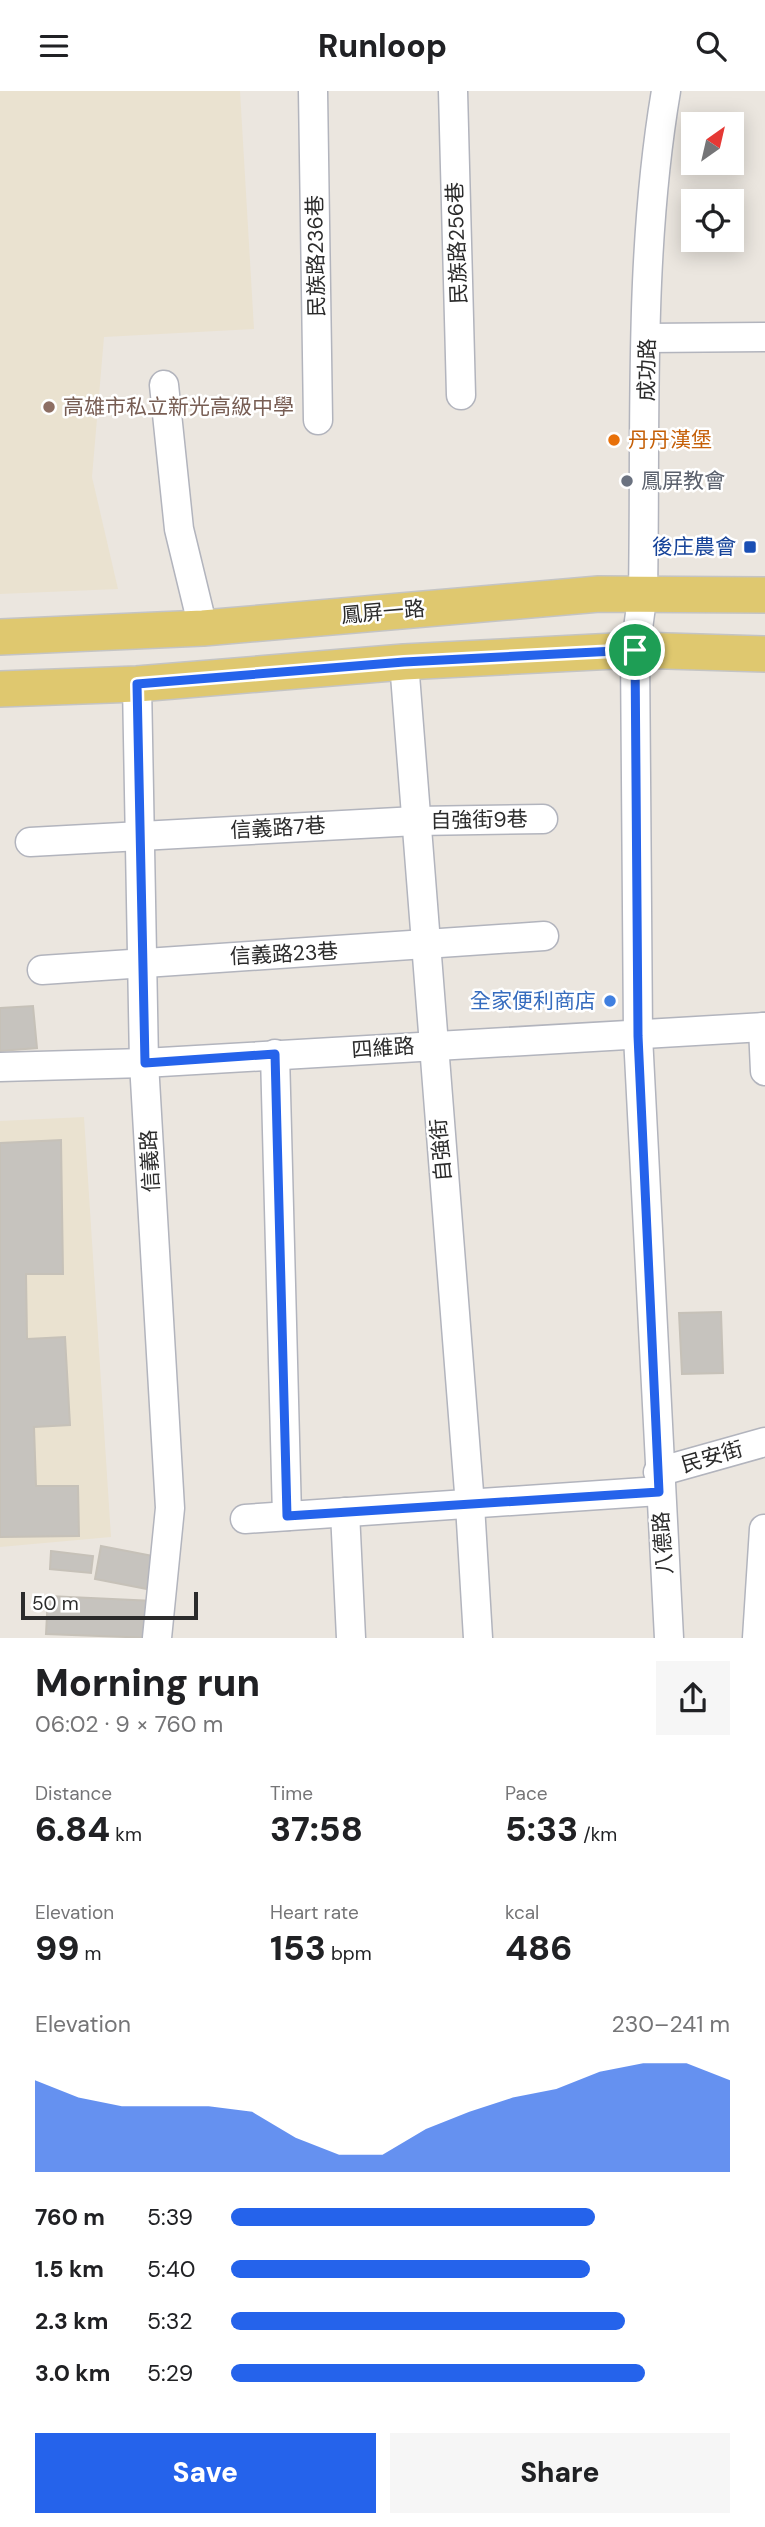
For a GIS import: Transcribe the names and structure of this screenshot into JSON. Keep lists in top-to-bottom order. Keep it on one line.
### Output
{"streets":{"main road":["鳳屏一路"],"street":["民族路256巷","民族路236巷","成功路","自強街9巷","信義路7巷","信義路23巷","四維路","自強街","信義路","民安街","八德路"]},"crossings":[["成功路","鳳屏一路"],["成功路","八德路"],["自強街9巷","信義路7巷"],["自強街9巷","自強街"],["信義路7巷","自強街"],["信義路7巷","信義路"],["信義路23巷","自強街"],["信義路23巷","信義路"],["四維路","自強街"],["四維路","信義路"],["四維路","八德路"],["自強街","民安街"],["民安街","八德路"]],"places":{"other":["高雄市私立新光高級中學","丹丹漢堡","鳳屏教會","全家便利商店"],"transit":["後庄農會"]},"scale_bar":"50 m","north":"top right","page":{"header":"Runloop","scale":"50 m","heading":["Morning run","06:02 · 9 × 760 m"],"stats":[["Distance","6.84 km"],["Time","37:58"],["Pace","5:33 /km"],["Elevation","99 m"],["Heart rate","153 bpm"],["kcal","486"]],"chart":["Elevation","230–241 m"],"list":[{"name":"760 m","note":"5:39"},{"name":"1.5 km","note":"5:40"},{"name":"2.3 km","note":"5:32"},{"name":"3.0 km","note":"5:29"}],"buttons":["Save","Share"]}}
